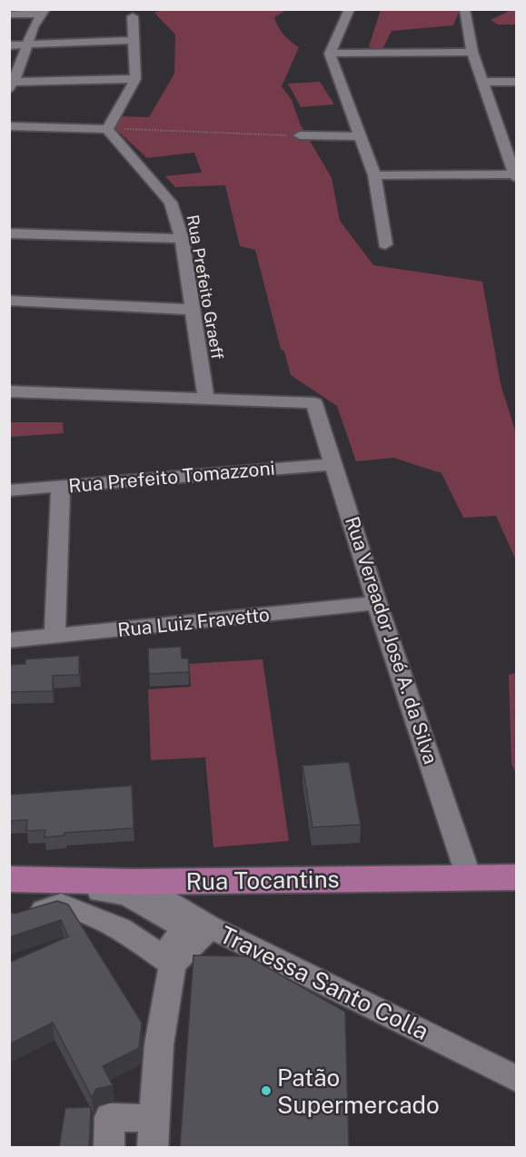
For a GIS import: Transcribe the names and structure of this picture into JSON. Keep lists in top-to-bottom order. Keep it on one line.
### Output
{"streets":{"main road":["Rua Tocantins"],"street":["Rua Prefeito Graeff","Rua Prefeito Tomazzoni","Rua Luiz Fravetto","Rua Vereador José A. da Silva","Travessa Santo Colla"]},"crossings":[["Rua Prefeito Graeff","Rua Vereador José A. da Silva"],["Rua Prefeito Tomazzoni","Rua Vereador José A. da Silva"],["Rua Luiz Fravetto","Rua Vereador José A. da Silva"],["Rua Vereador José A. da Silva","Rua Tocantins"],["Rua Tocantins","Travessa Santo Colla"]],"places":["Patão Supermercado"]}
